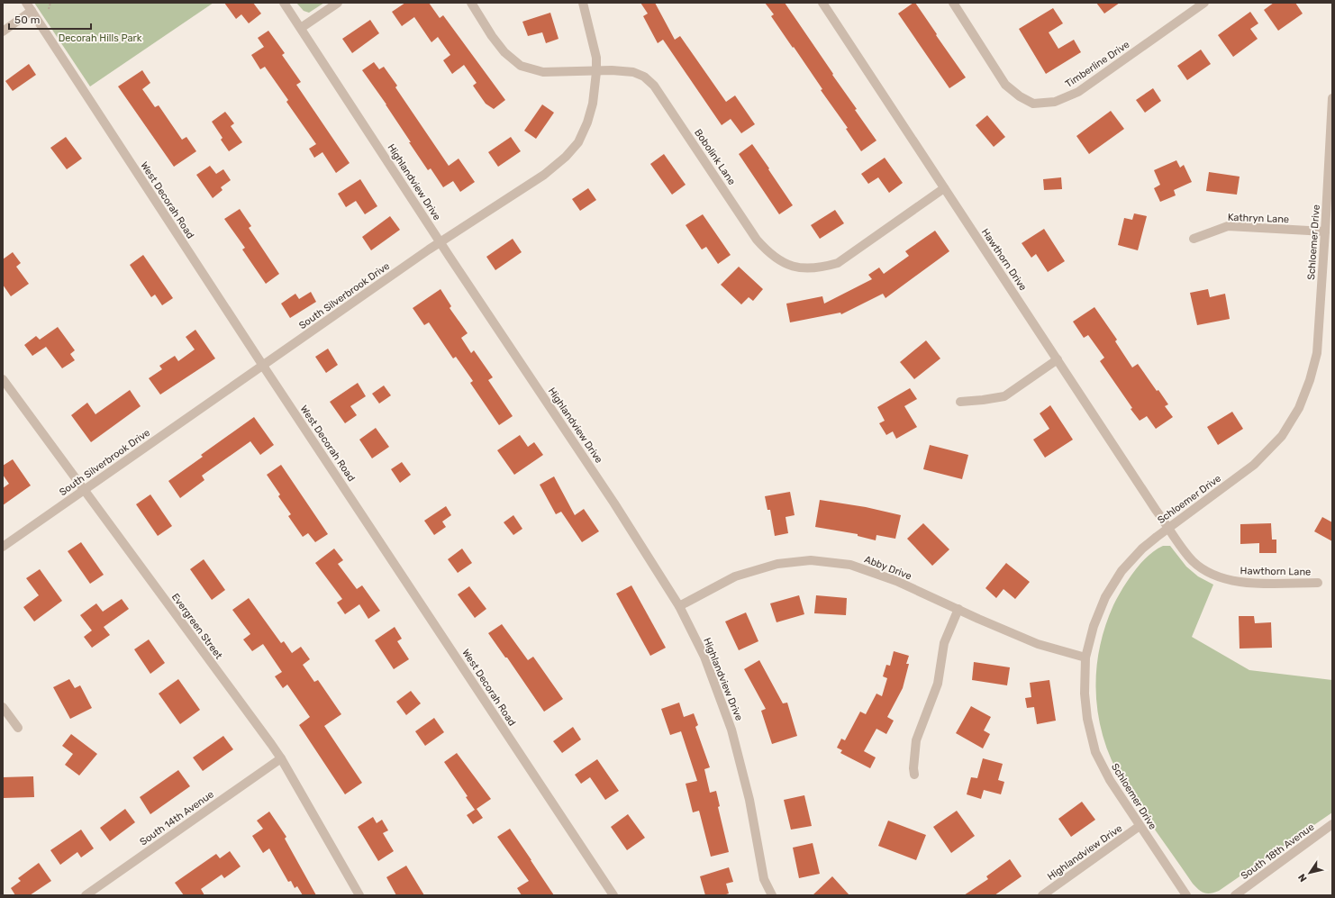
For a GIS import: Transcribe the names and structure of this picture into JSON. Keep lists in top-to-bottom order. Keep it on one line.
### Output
{"streets":{"street":["Timberline Drive","Bobolink Lane","Highlandview Drive","West Decorah Road","Kathryn Lane","Schloemer Drive","Hawthorn Drive","South Silverbrook Drive","Abby Drive","Hawthorn Lane","Evergreen Street","South 14th Avenue","South 18th Avenue"]},"crossings":[["Bobolink Lane","Hawthorn Drive"],["Bobolink Lane","South Silverbrook Drive"],["Highlandview Drive","Schloemer Drive"],["Highlandview Drive","South Silverbrook Drive"],["Highlandview Drive","Abby Drive"],["West Decorah Road","South Silverbrook Drive"],["Kathryn Lane","Schloemer Drive"],["Schloemer Drive","Hawthorn Drive"],["Schloemer Drive","Abby Drive"],["Schloemer Drive","Hawthorn Lane"],["Hawthorn Drive","Hawthorn Lane"],["South Silverbrook Drive","Evergreen Street"],["Evergreen Street","South 14th Avenue"]],"parks":["Decorah Hills Park"],"scale_bar":"50 m","north":"bottom left"}
